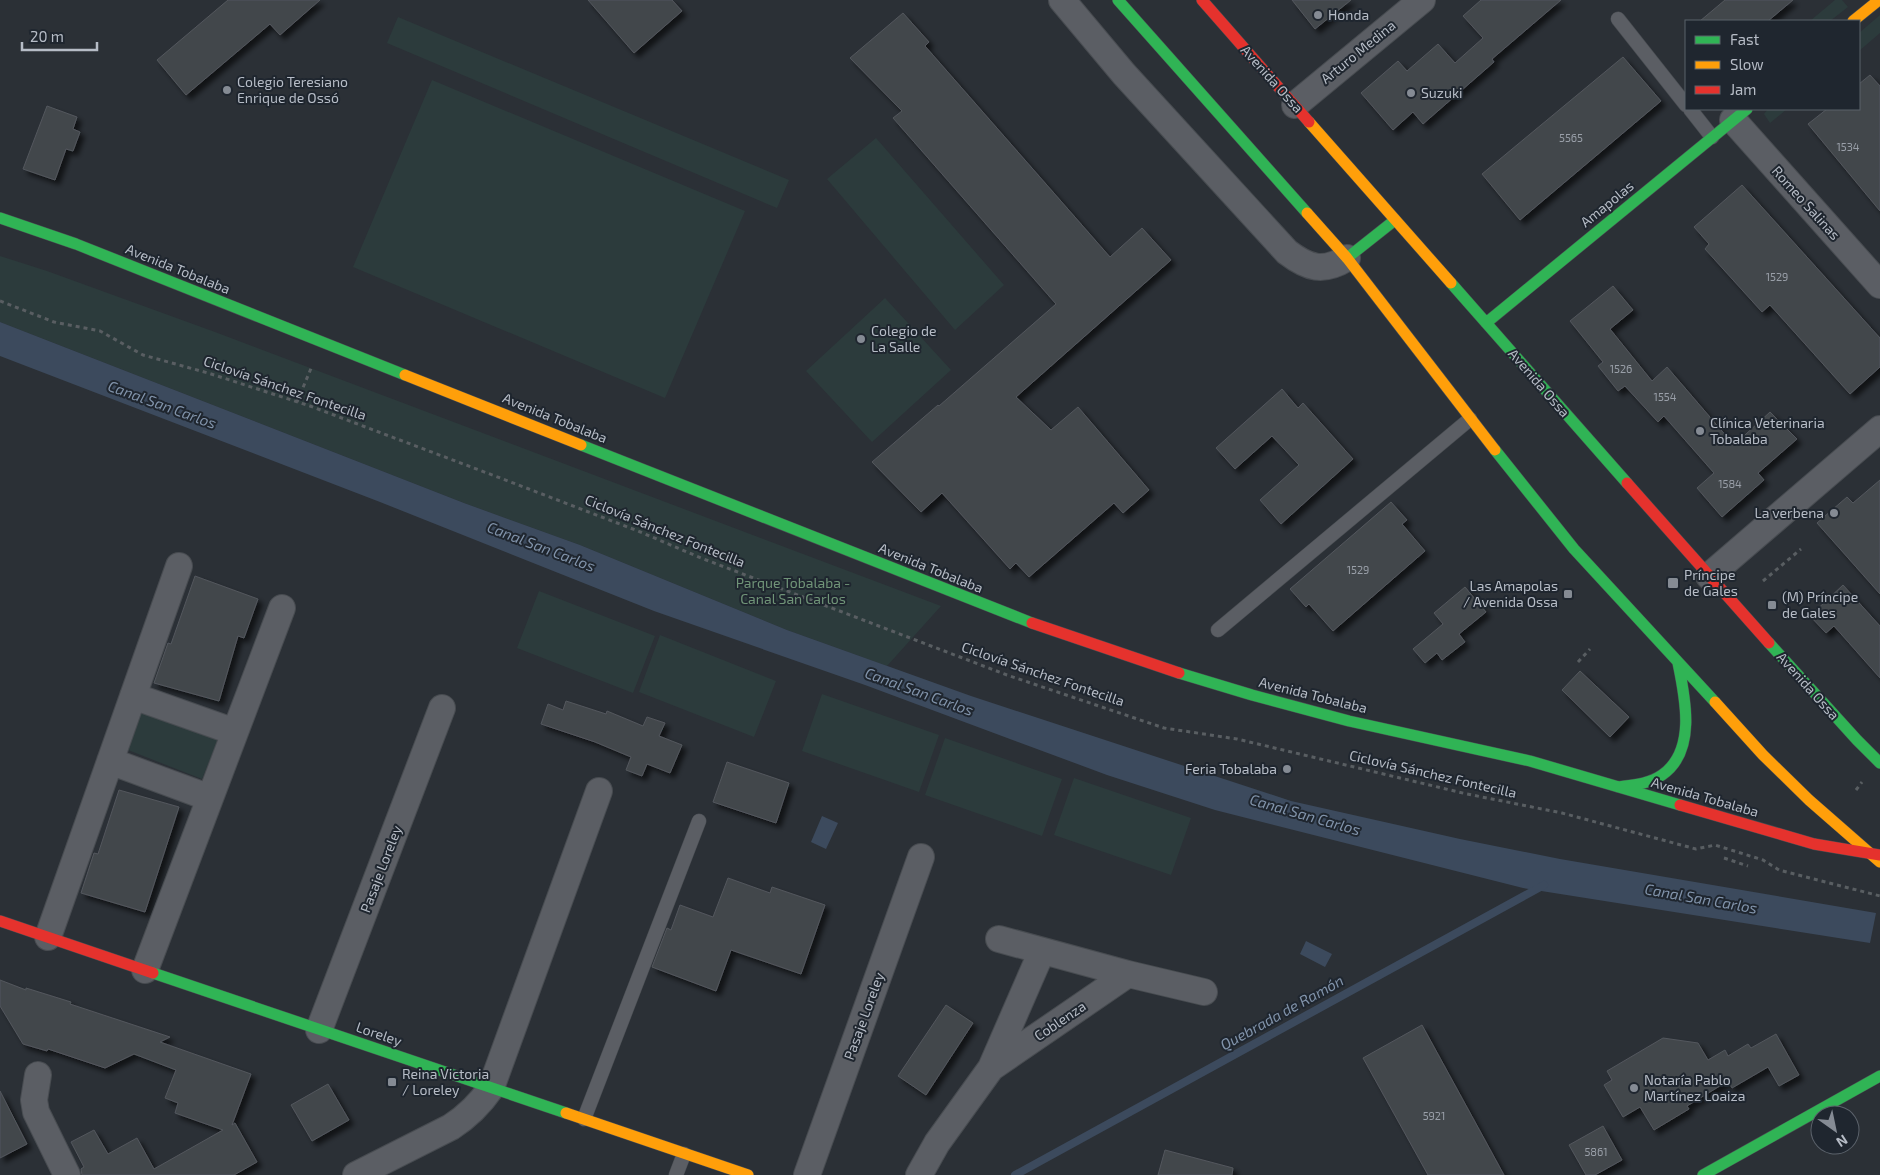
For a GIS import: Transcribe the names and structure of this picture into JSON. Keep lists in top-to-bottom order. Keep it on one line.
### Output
{"streets":{"main road":["Avenida Ossa","Amapolas","Avenida Tobalaba","Loreley"],"street":["Arturo Medina","Romeo Salinas","Pasaje Loreley","Coblenza"],"path":["Ciclovía Sánchez Fontecilla"]},"crossings":[["Arturo Medina","Avenida Ossa"],["Avenida Ossa","Amapolas"],["Romeo Salinas","Amapolas"],["Pasaje Loreley","Loreley"]],"water":["Canal San Carlos","Quebrada de Ramón"],"parks":["Parque Tobalaba - Canal San Carlos"],"places":{"other":["Honda","Colegio Teresiano Enrique de Ossó","Suzuki","Colegio de La Salle","Clínica Veterinaria Tobalaba","La verbena","Feria Tobalaba","Notaría Pablo Martínez Loaiza"],"transit":["Príncipe de Gales","Las Amapolas / Avenida Ossa","(M) Príncipe de Gales","Reina Victoria / Loreley"]},"house_numbers":["5565","1534","1529","1526","1554","1584","1529","5921","5861"],"legend":["Fast","Slow","Jam"],"scale_bar":"20 m","north":"bottom right"}
